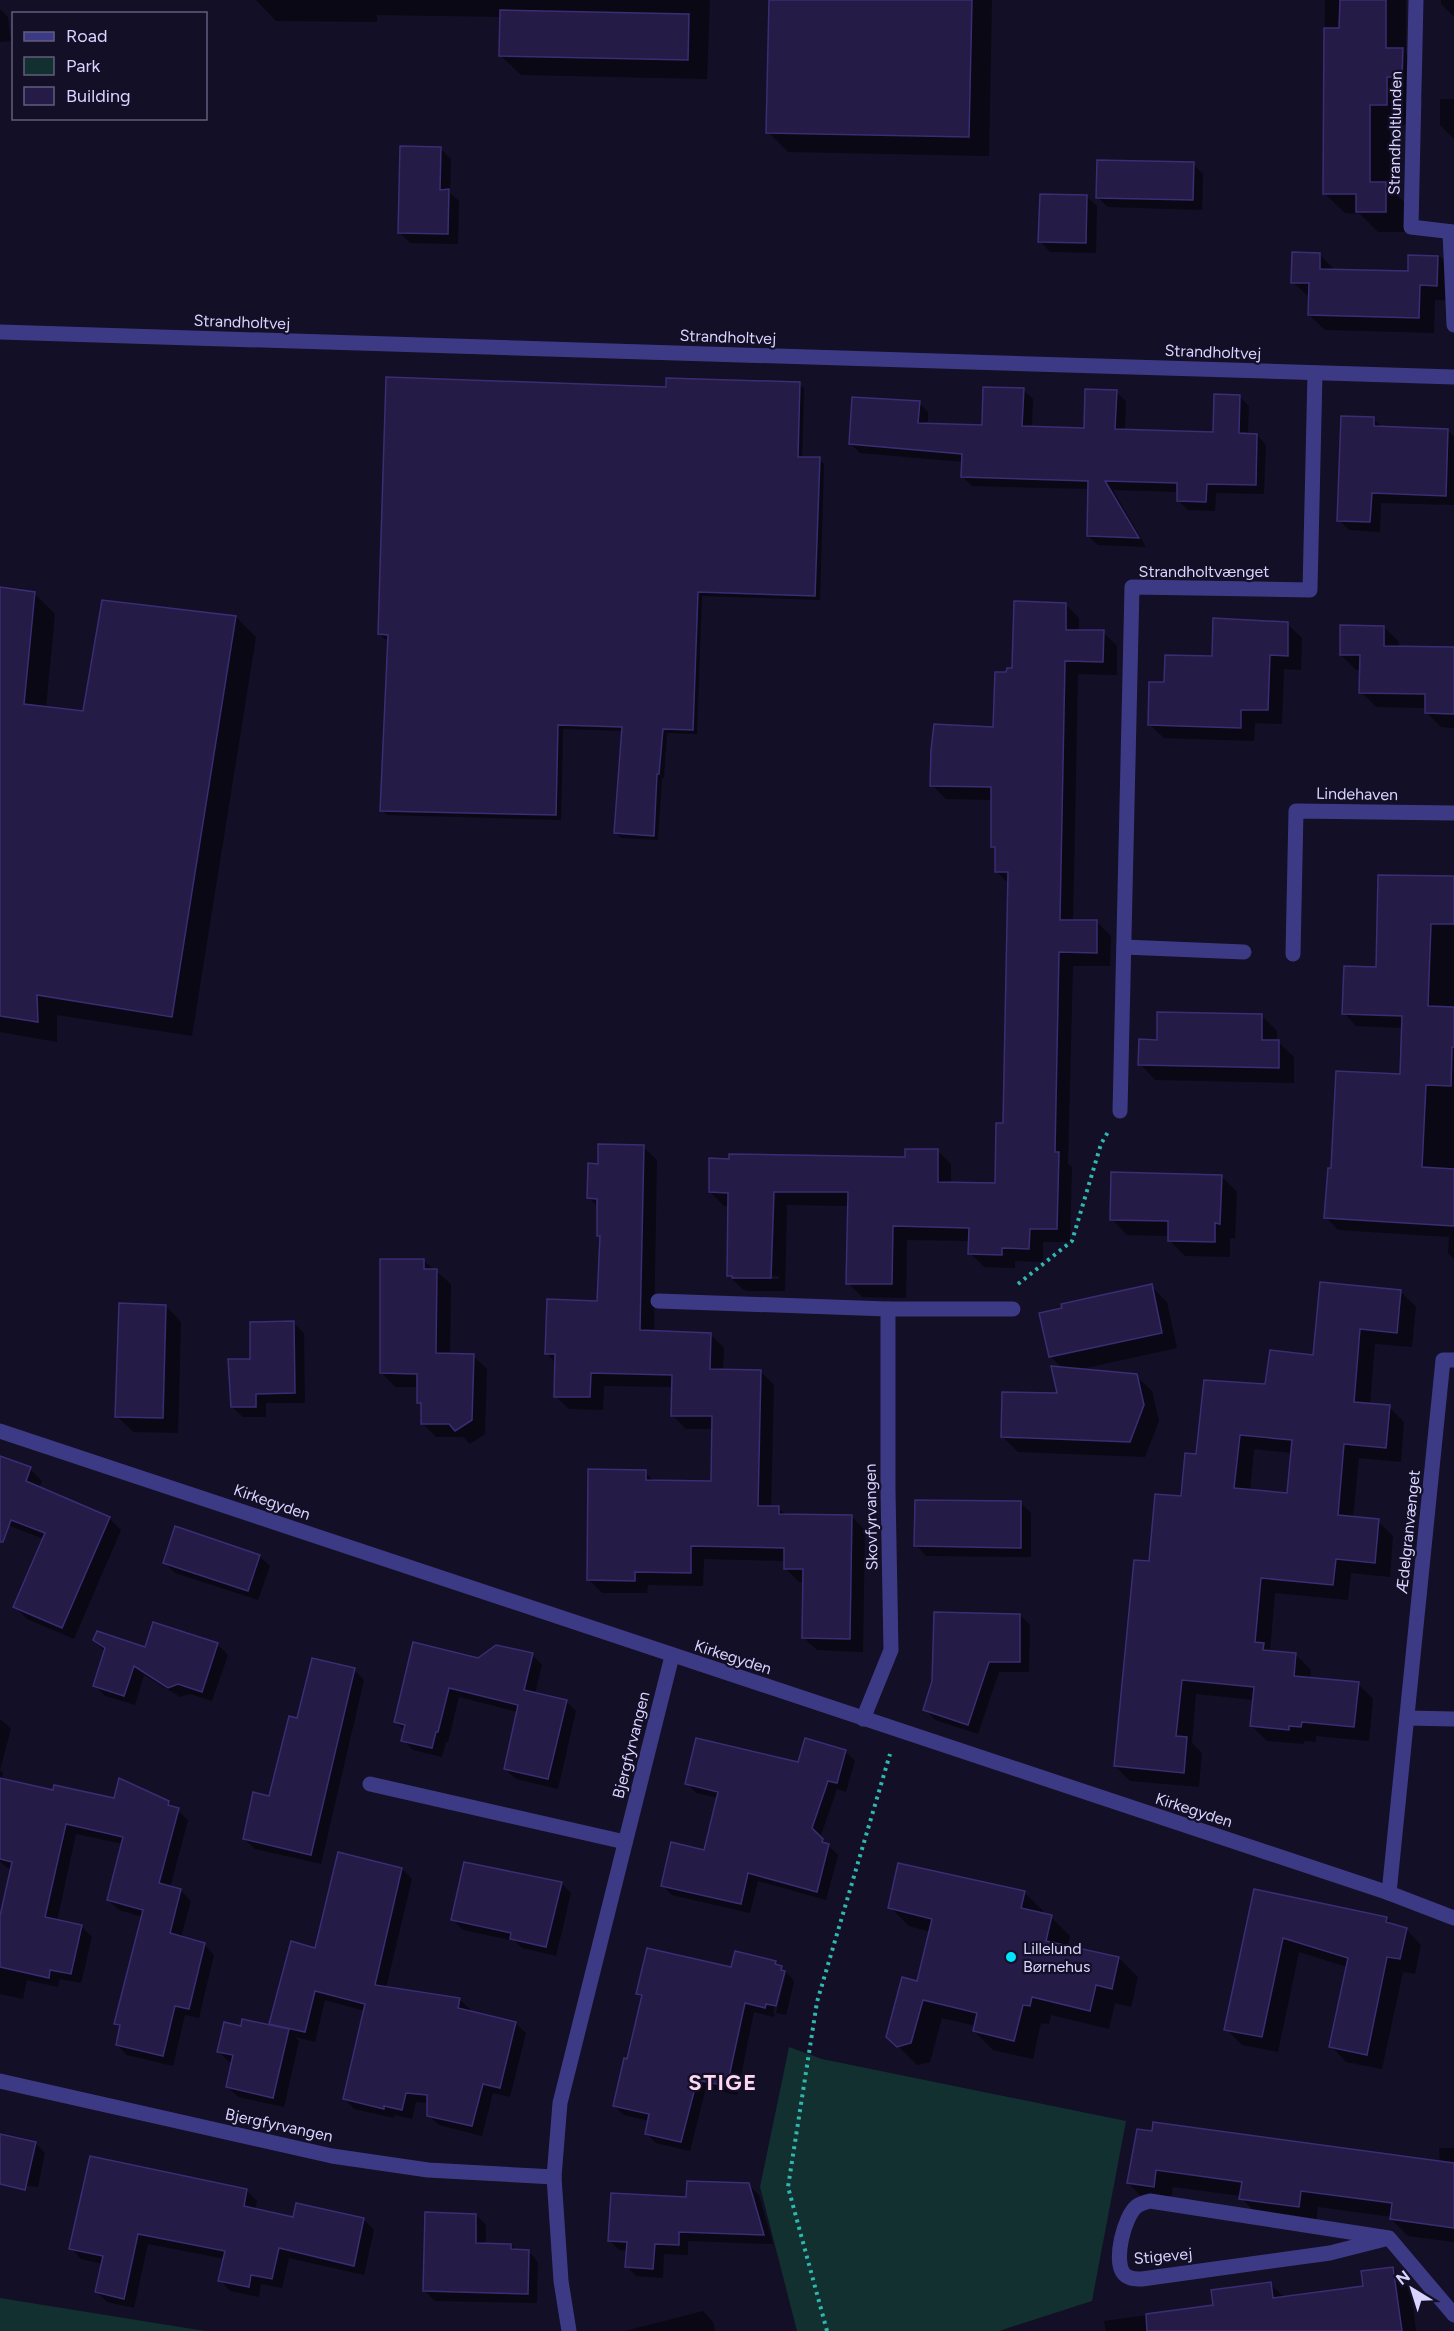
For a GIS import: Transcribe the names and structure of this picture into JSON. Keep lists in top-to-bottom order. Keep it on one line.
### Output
{"streets":{"street":["Strandholtlunden","Strandholtvej","Strandholtvænget","Lindehaven","Kirkegyden","Skovfyrvangen","Ædelgranvænget","Bjergfyrvangen","Stigevej"]},"crossings":[["Strandholtvej","Strandholtvænget"],["Kirkegyden","Skovfyrvangen"],["Kirkegyden","Ædelgranvænget"],["Kirkegyden","Bjergfyrvangen"]],"districts":["STIGE"],"places":["Lillelund Børnehus"],"legend":["Road","Park","Building"],"north":"top left"}
